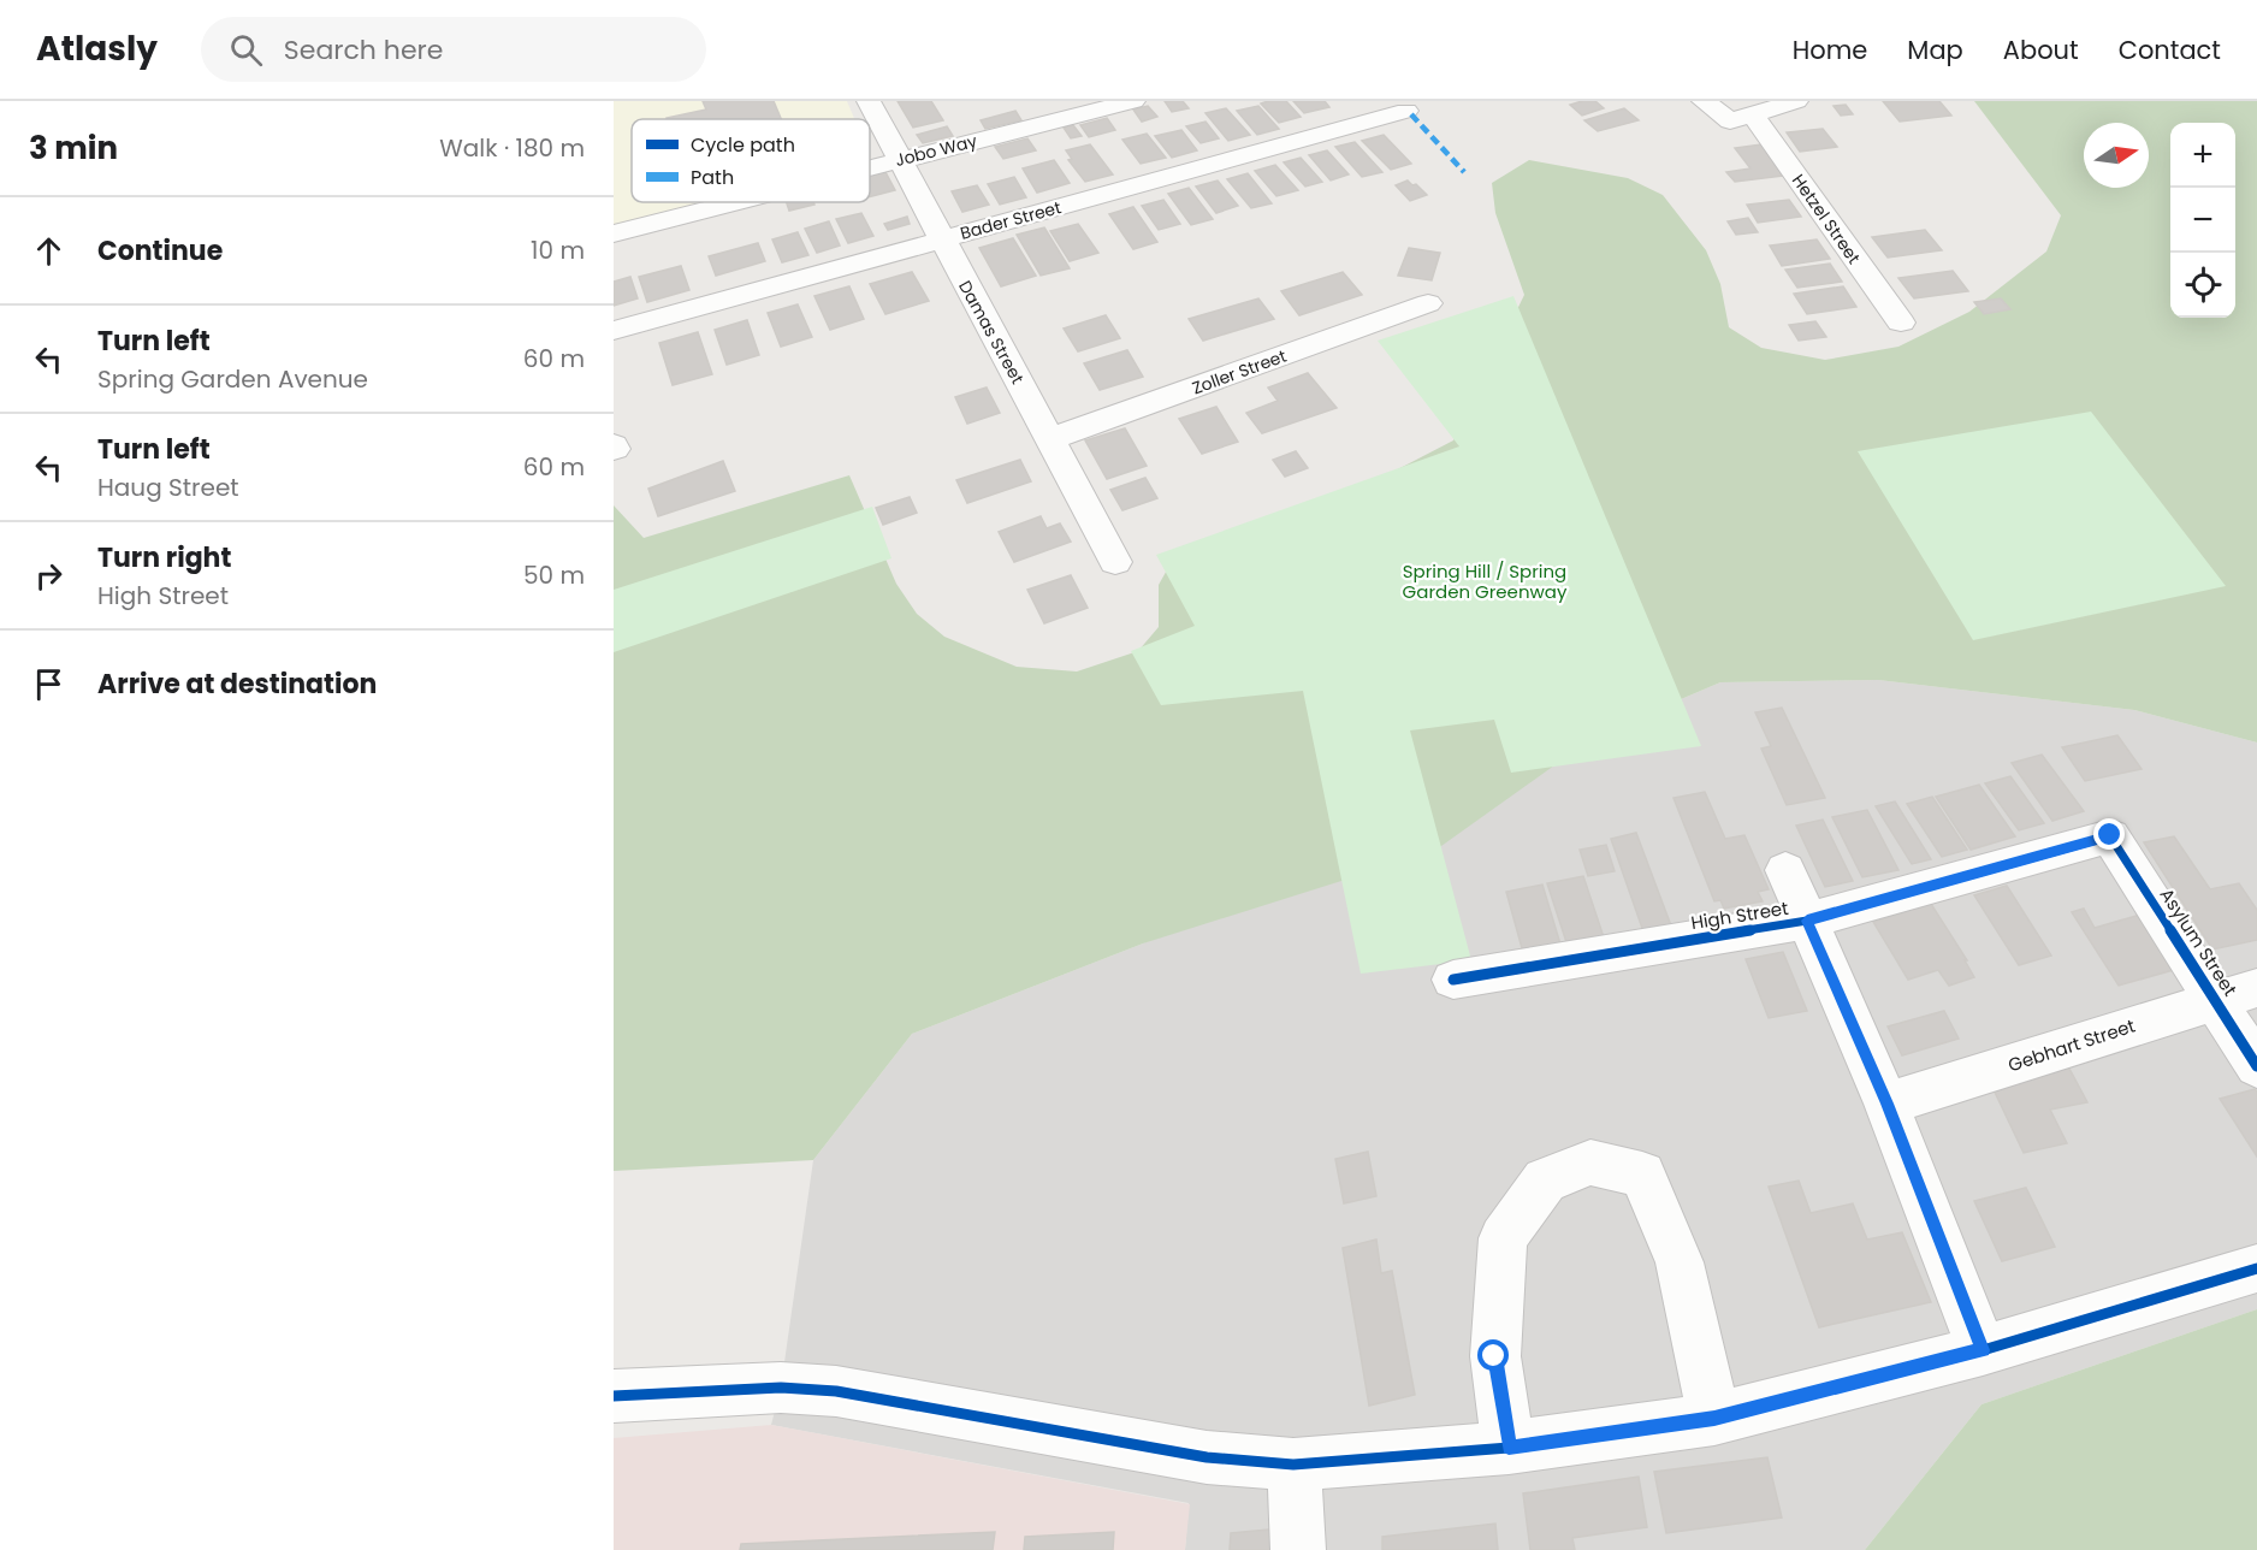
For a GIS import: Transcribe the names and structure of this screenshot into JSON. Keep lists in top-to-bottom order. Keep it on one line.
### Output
{"streets":{"street":["Jobo Way","Hetzel Street","Bader Street","Damas Street","Zoller Street","High Street","Asylum Street","Gebhart Street"]},"crossings":[["Jobo Way","Damas Street"],["Bader Street","Damas Street"],["Damas Street","Zoller Street"],["High Street","Asylum Street"],["Asylum Street","Gebhart Street"]],"parks":["Spring Hill / Spring Garden Greenway"],"legend":["Cycle path","Path"],"north":"right","page":{"header":"Atlasly","search":"Search here","nav":["Home","Map","About","Contact"],"heading":["3 min","Walk · 180 m"],"map_buttons":["+","−"],"list":[["Continue","10 m"],["Turn left","Spring Garden Avenue","60 m"],["Turn left","Haug Street","60 m"],["Turn right","High Street","50 m"],"Arrive at destination"]}}
